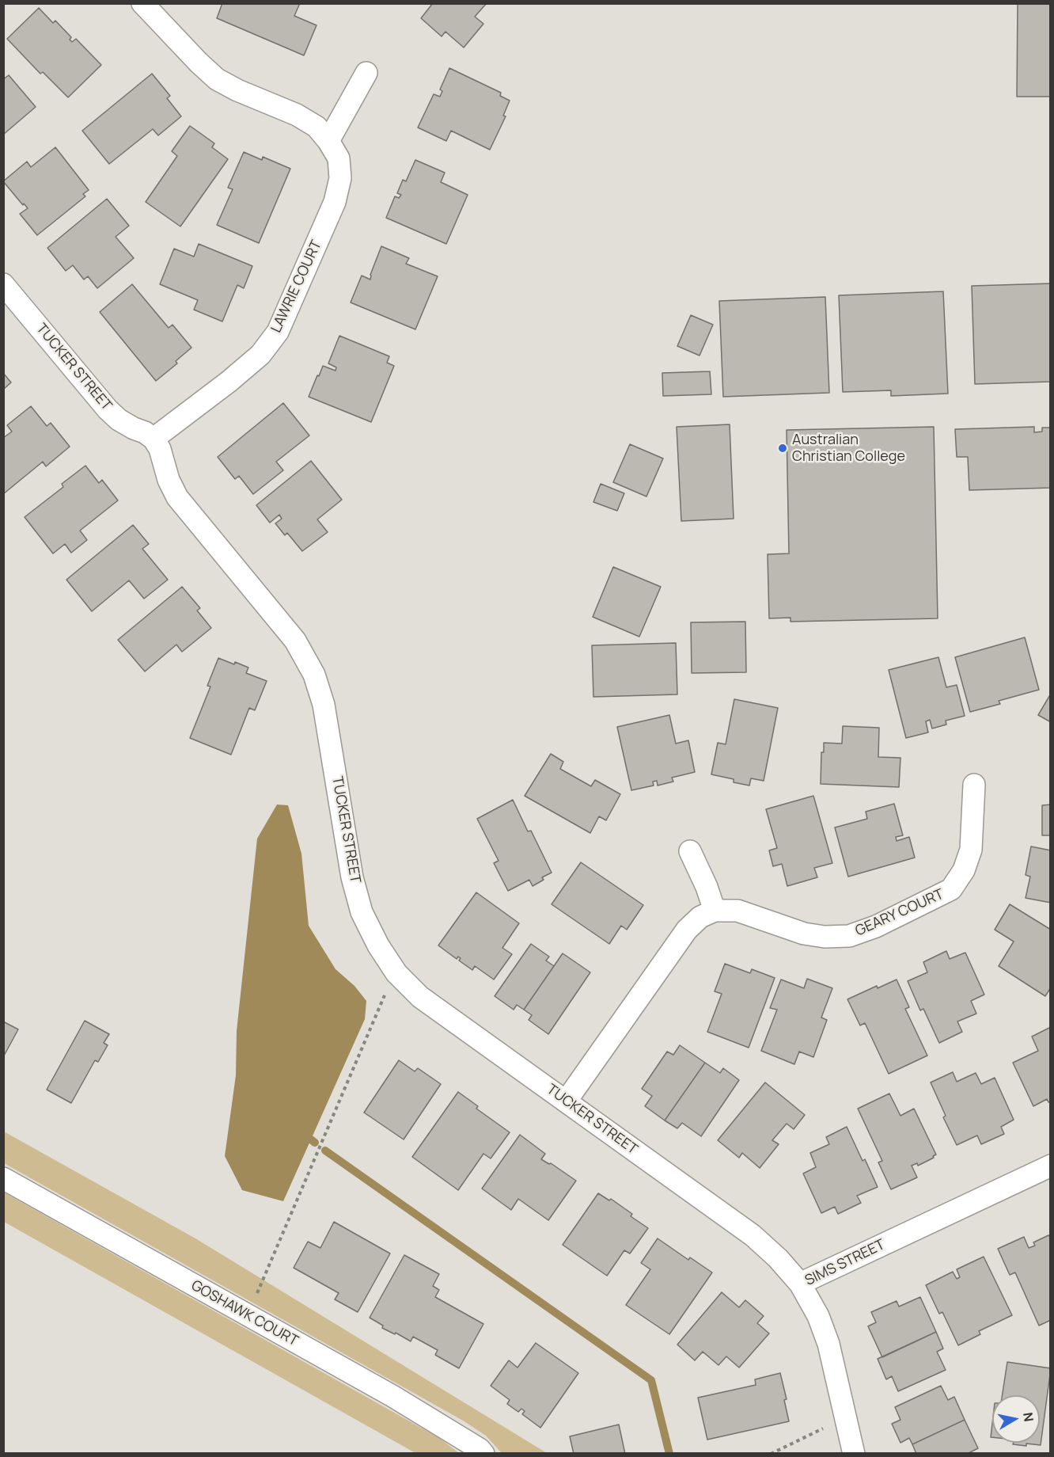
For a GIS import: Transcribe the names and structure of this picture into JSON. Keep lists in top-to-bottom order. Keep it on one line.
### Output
{"streets":{"street":["LAWRIE COURT","TUCKER STREET","GEARY COURT","SIMS STREET","GOSHAWK COURT"]},"crossings":[["LAWRIE COURT","TUCKER STREET"],["TUCKER STREET","SIMS STREET"]],"places":["Australian Christian College"],"north":"right"}
